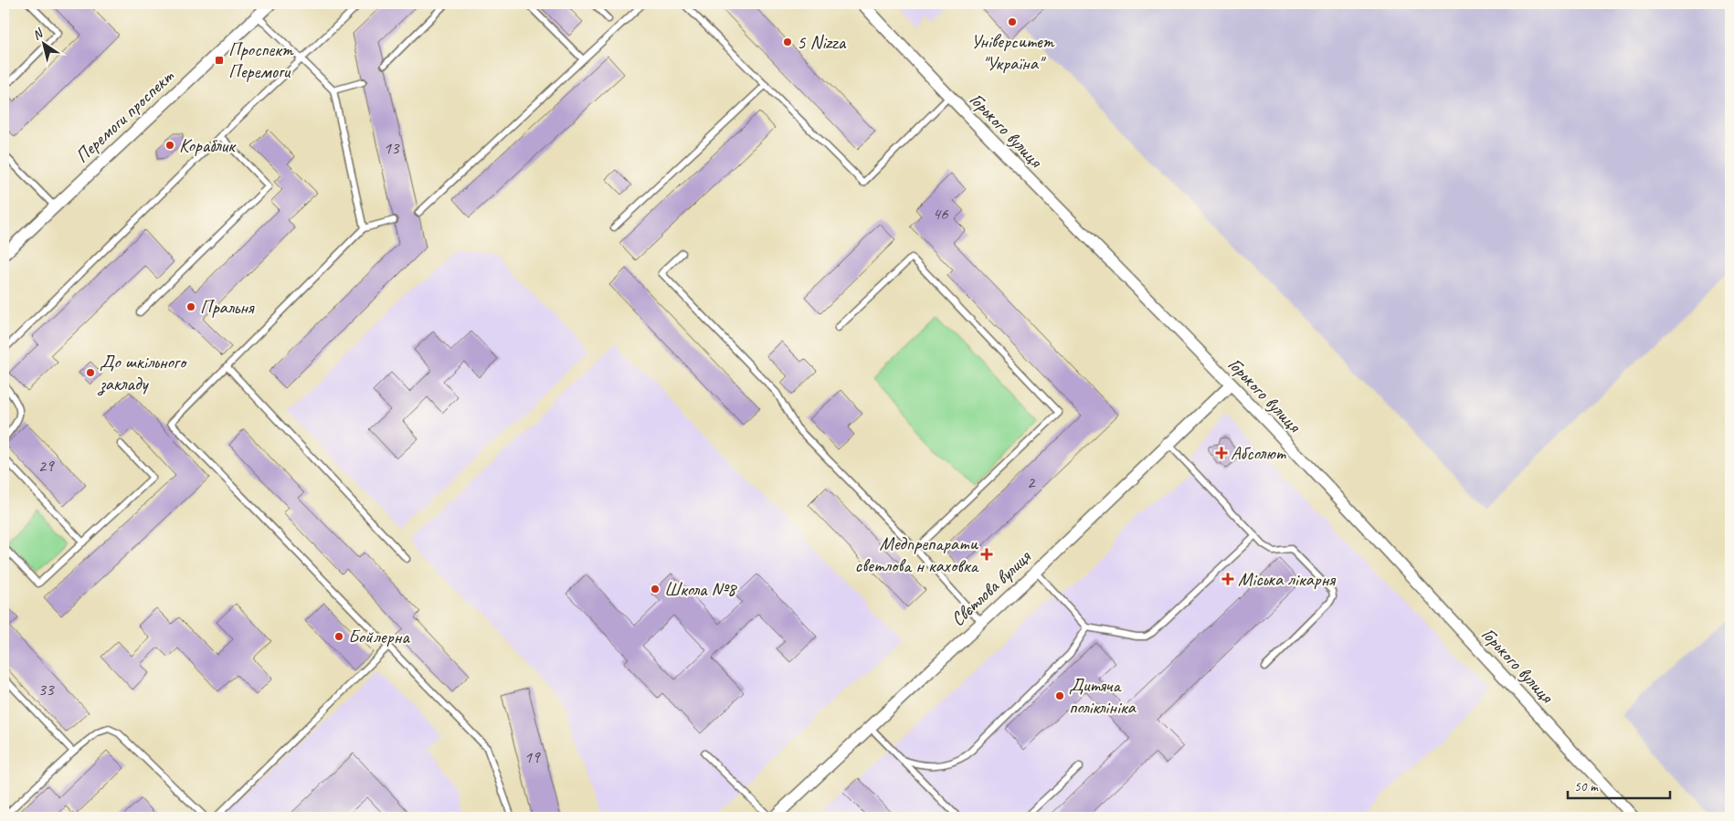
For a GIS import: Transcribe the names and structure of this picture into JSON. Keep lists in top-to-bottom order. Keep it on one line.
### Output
{"streets":{"street":["Перемоги проспект","Горького вулиця","Свєтлова вулиця"]},"crossings":[["Горького вулиця","Свєтлова вулиця"]],"places":{"other":["Університет \"Україна\"","5 Nizza","Кораблик","Пральня","До шкільного закладу","Школа №8","Бойлерна","Дитяча поліклініка"],"transit":["Проспект Перемоги"],"health":["Абсолют","Медпрепарати светлова н каховка","Міська лікарня"]},"house_numbers":["13","46","29","2","33","19"],"scale_bar":"50 m","north":"top left"}
